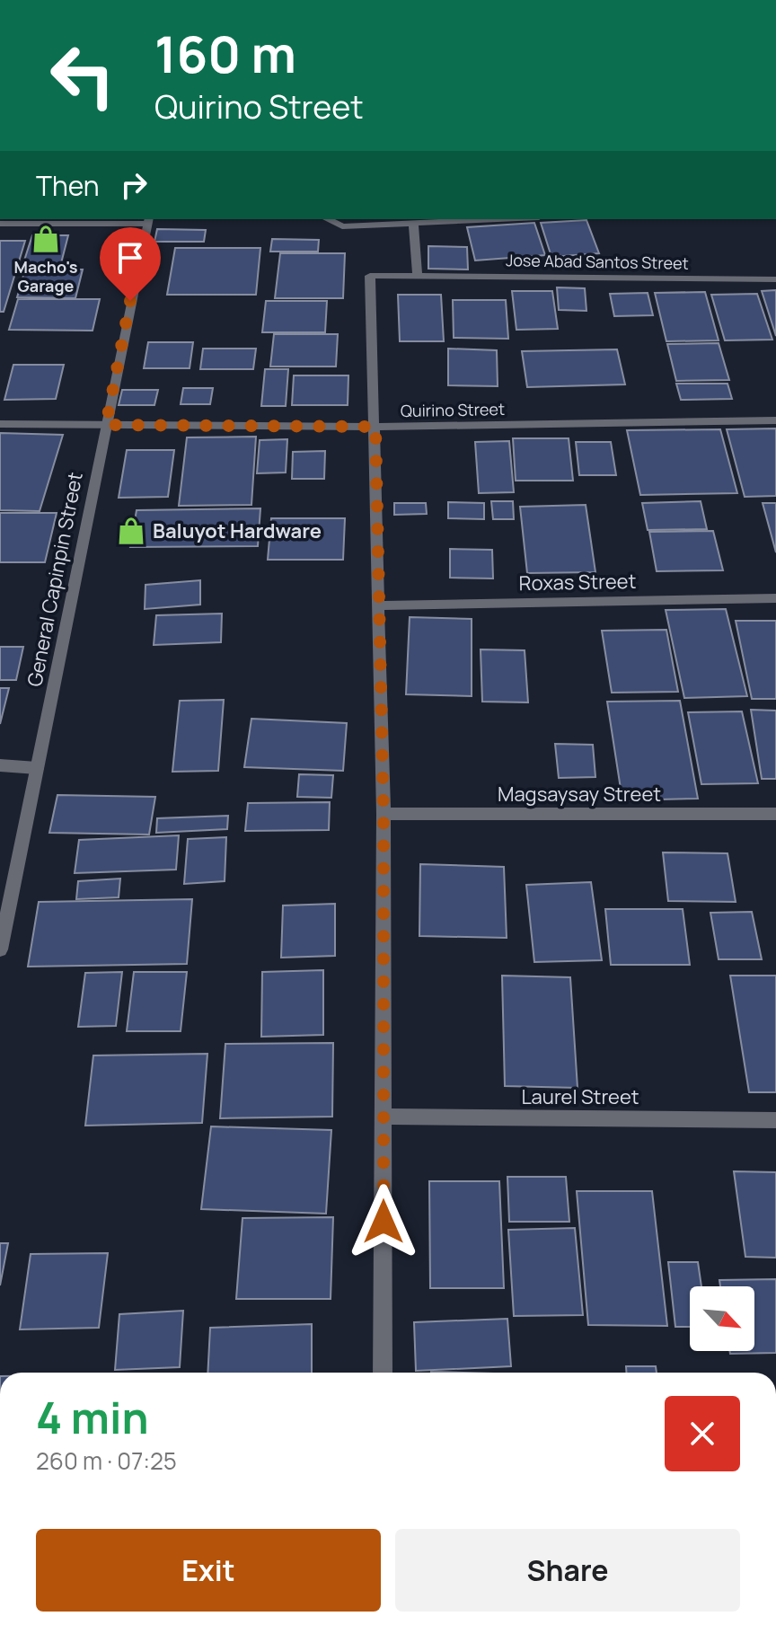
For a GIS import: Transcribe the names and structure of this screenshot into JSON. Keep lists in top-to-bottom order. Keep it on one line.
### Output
{"streets":{"street":["Jose Abad Santos Street","Quirino Street","General Capinpin Street","Roxas Street","Magsaysay Street","Laurel Street"]},"crossings":[["Jose Abad Santos Street","Quirino Street"],["Quirino Street","General Capinpin Street"]],"places":{"shop":["Macho's Garage","Baluyot Hardware"]},"north":"bottom right","page":{"turn":["160 m","Quirino Street"],"then":"Then","heading":["4 min","260 m · 07:25"],"buttons":["Exit","Share"]}}
